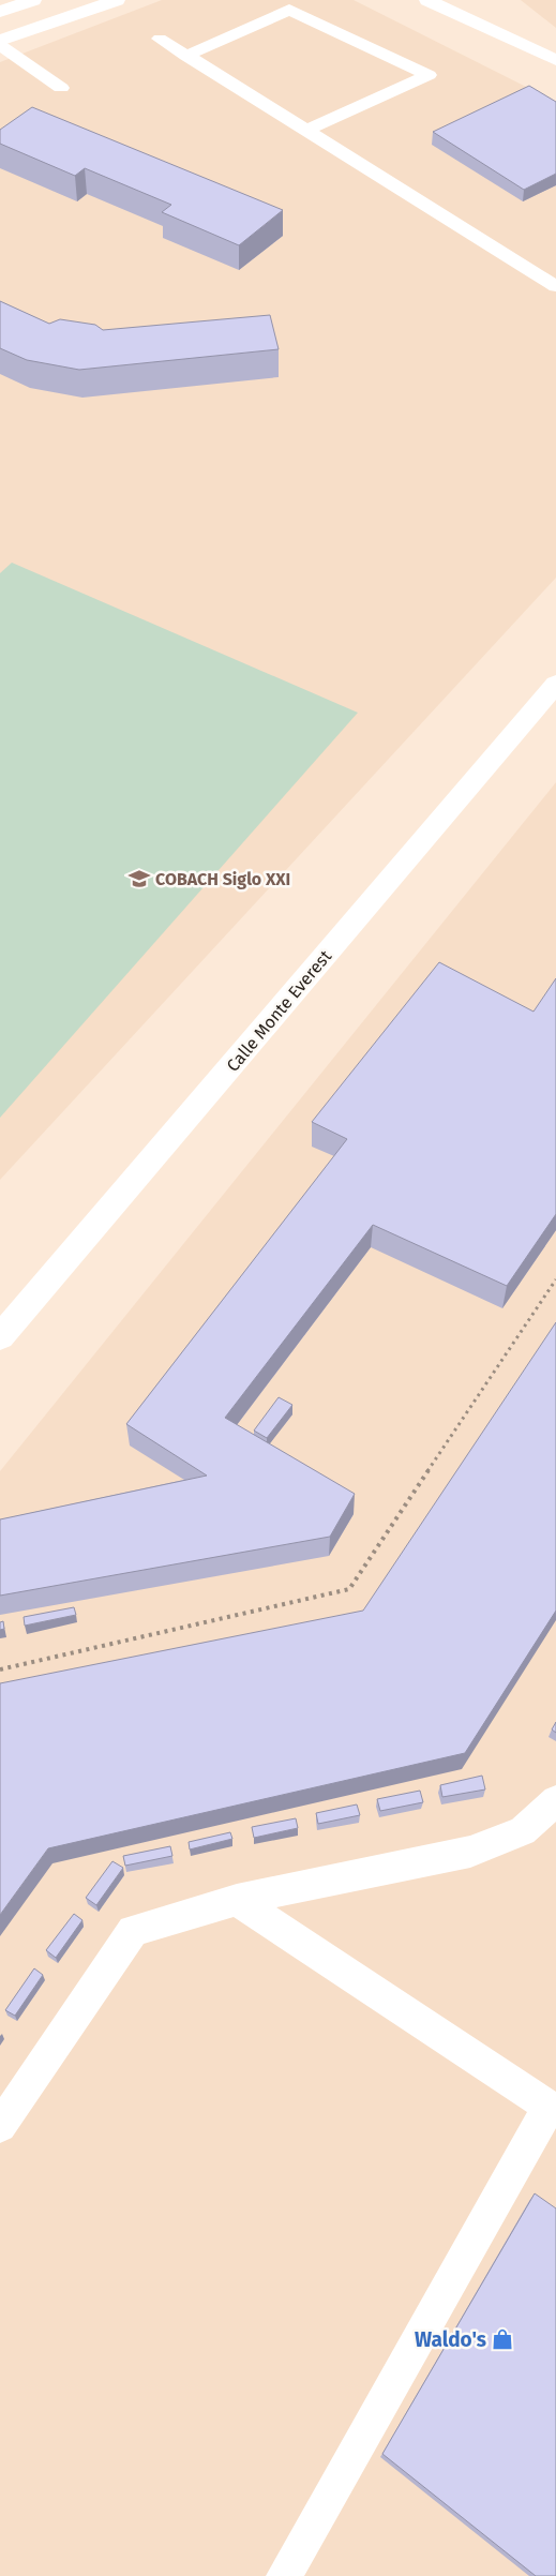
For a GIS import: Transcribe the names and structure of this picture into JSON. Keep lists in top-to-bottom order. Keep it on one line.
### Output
{"streets":{"street":["Calle Monte Everest"]},"places":{"school or university":["COBACH Siglo XXI"],"shop":["Waldo's"]}}
